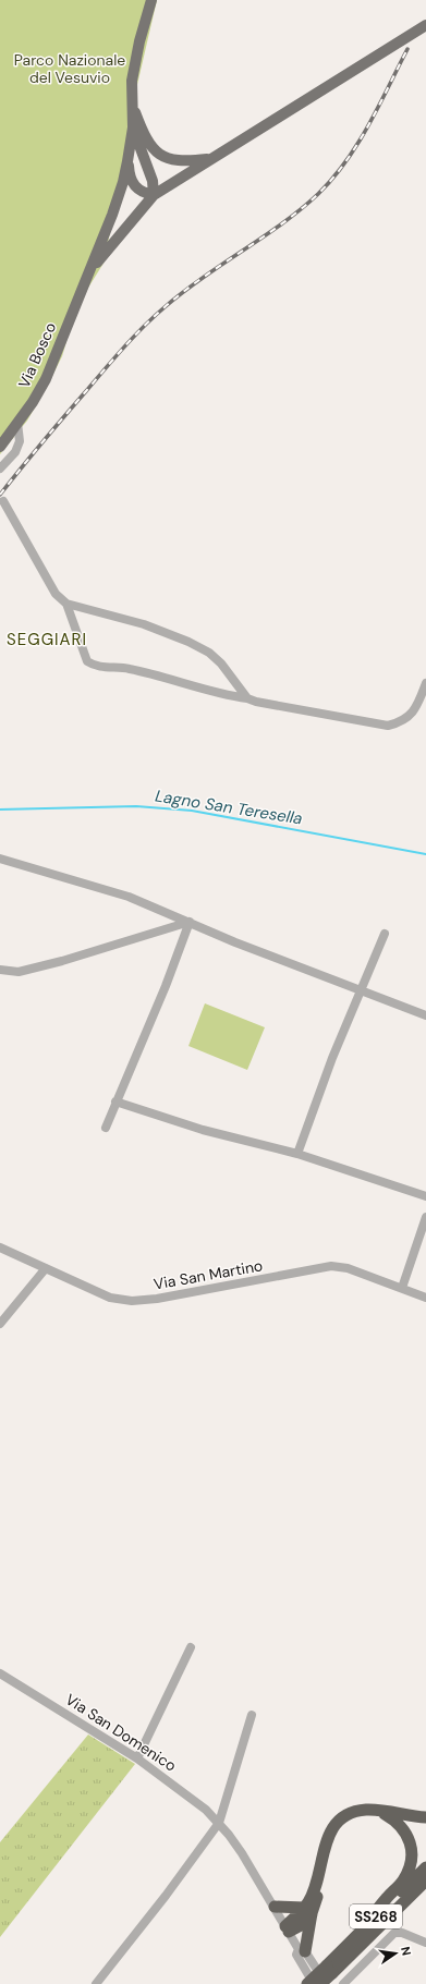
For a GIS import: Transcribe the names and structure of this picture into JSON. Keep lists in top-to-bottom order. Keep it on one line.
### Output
{"streets":{"highway":["SS268"],"main road":["Via Bosco"],"street":["Via San Martino","Via San Domenico"]},"districts":["SEGGIARI"],"water":["Lagno San Teresella"],"parks":["Parco Nazionale del Vesuvio"],"north":"right"}
